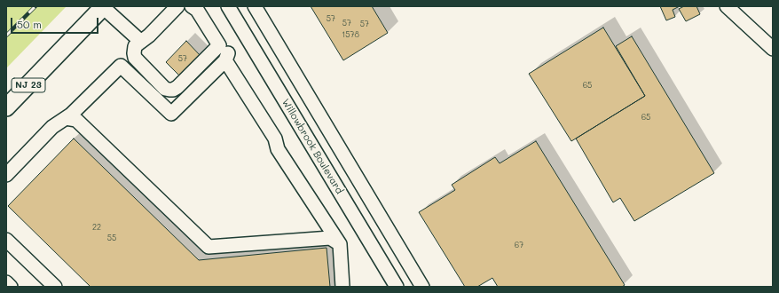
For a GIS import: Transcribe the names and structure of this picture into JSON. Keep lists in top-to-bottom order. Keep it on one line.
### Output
{"streets":{"main road":["NJ 23"],"street":["Willowbrook Boulevard"]},"house_numbers":["57","57","57","1578","57","65","65","22","55","67"],"scale_bar":"50 m"}
